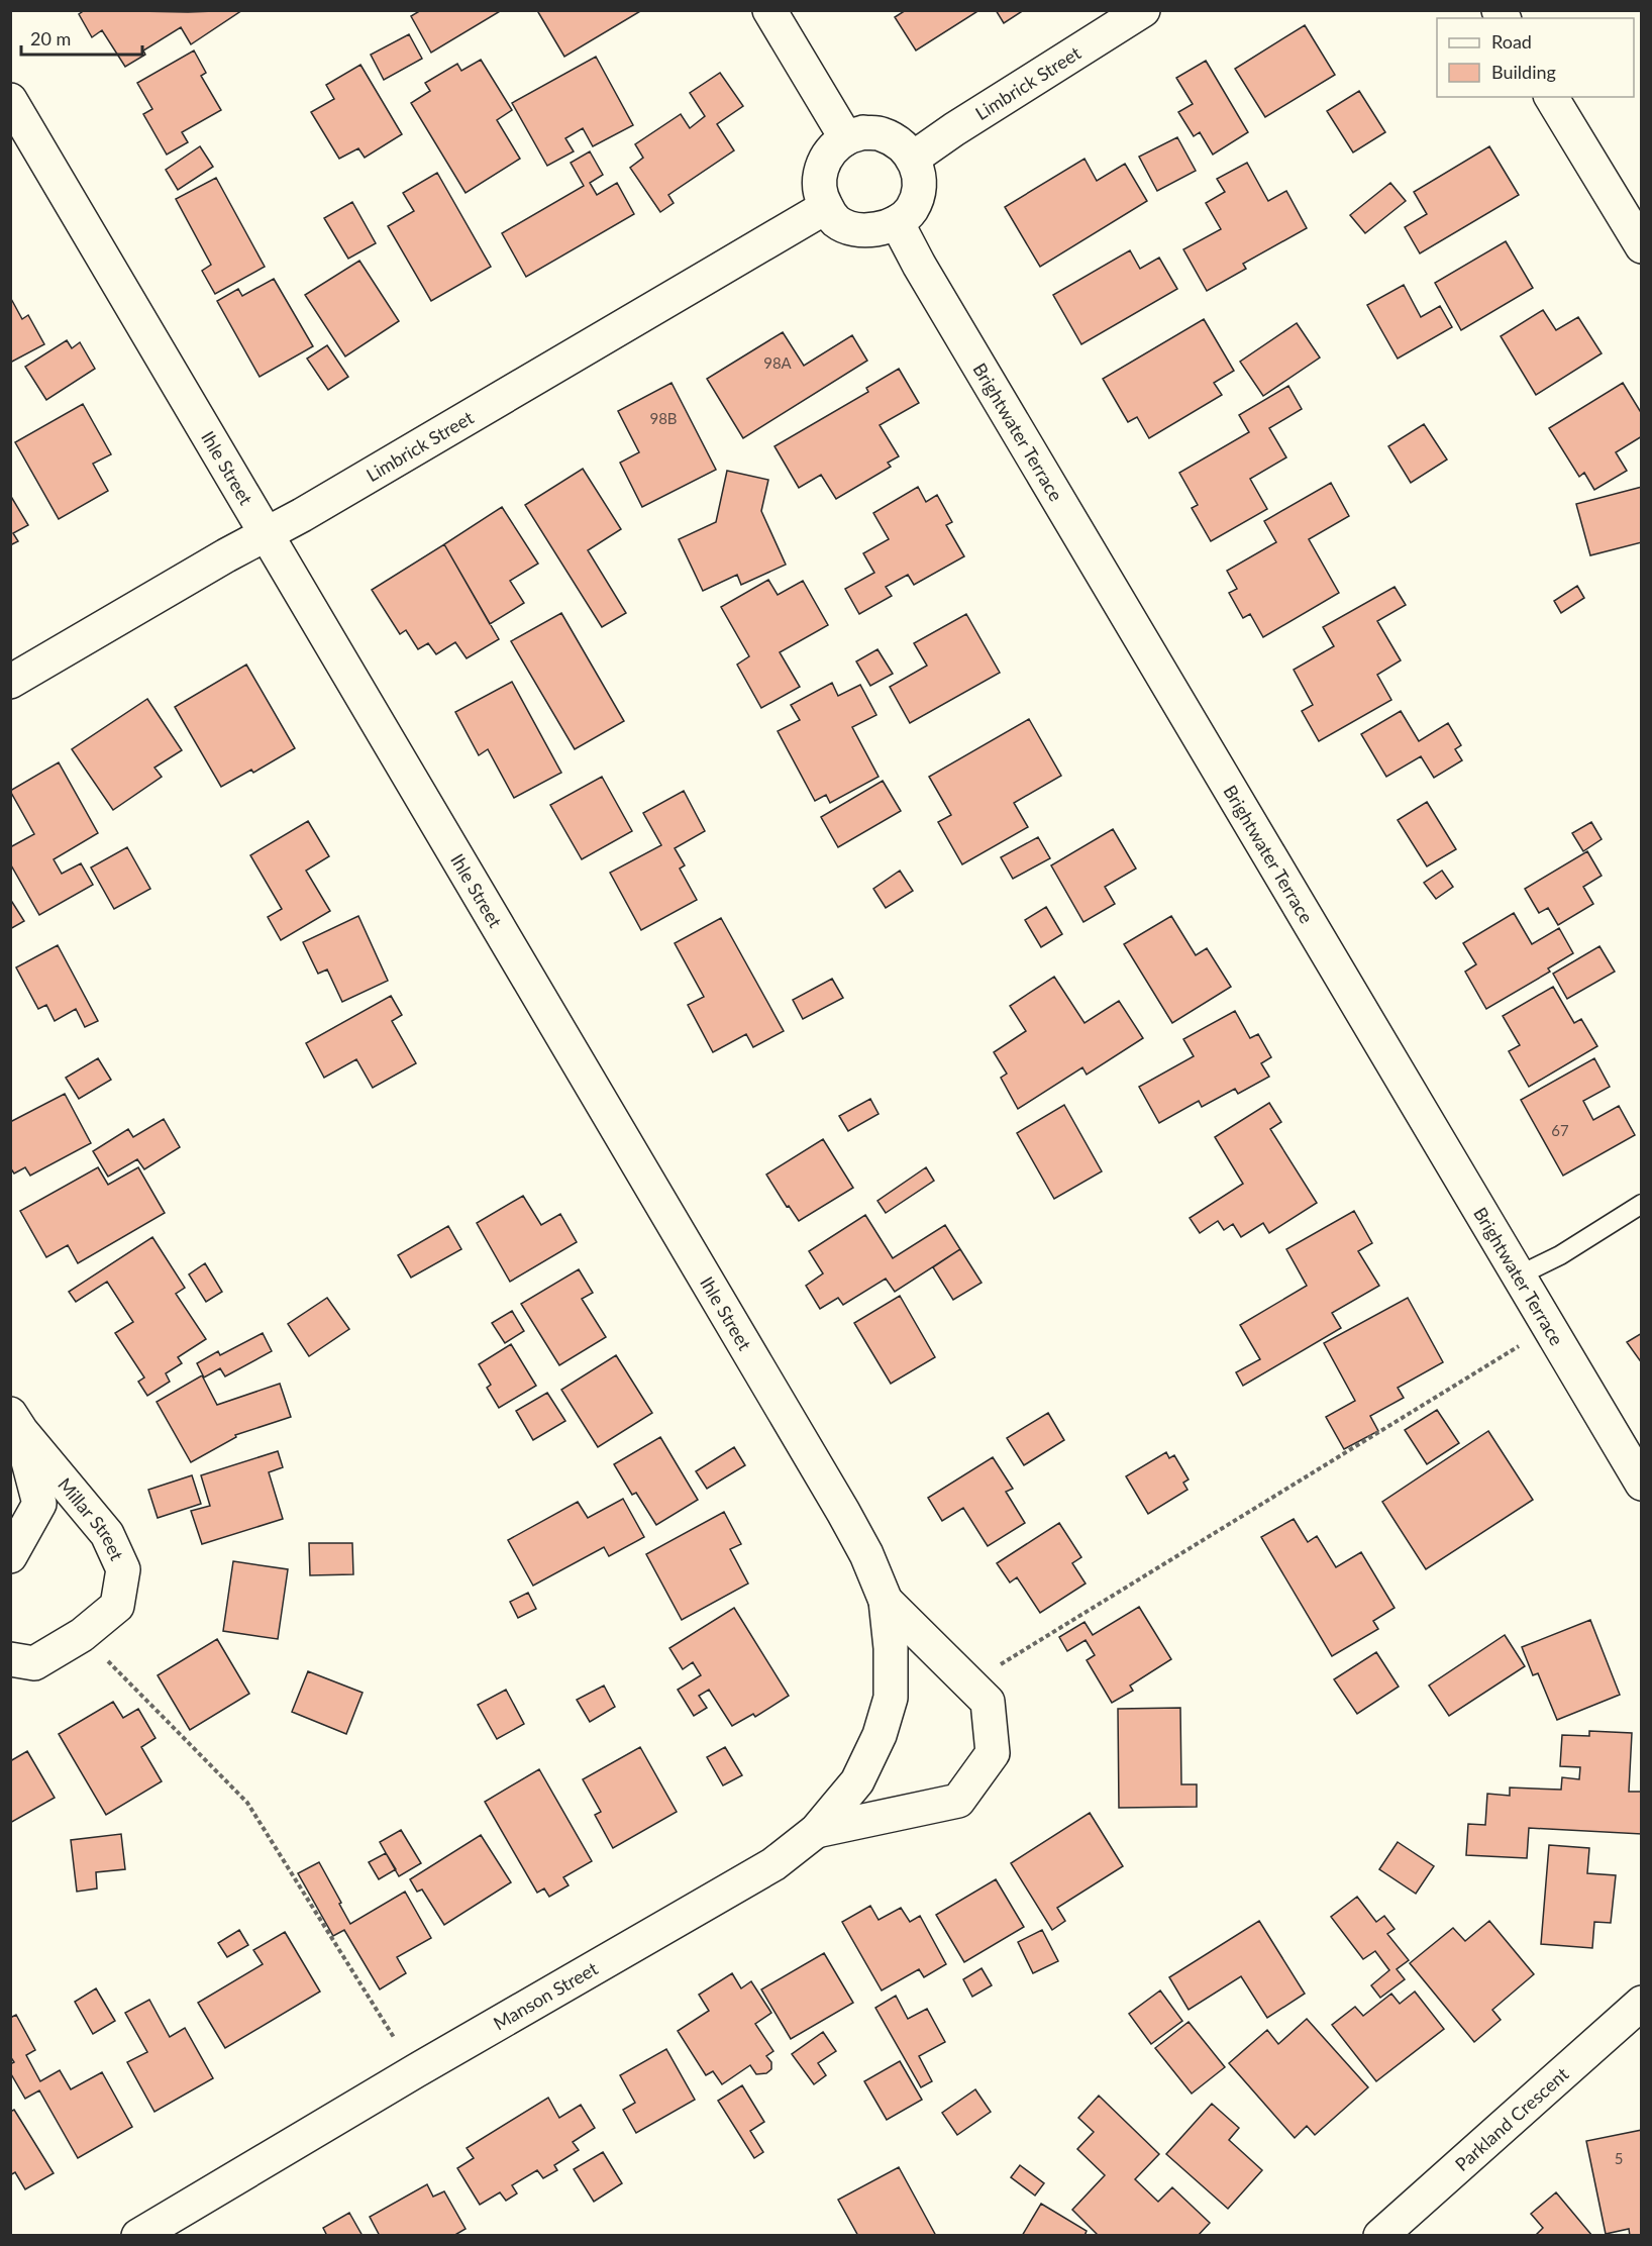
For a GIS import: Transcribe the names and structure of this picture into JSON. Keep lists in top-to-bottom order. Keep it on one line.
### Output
{"streets":{"street":["Limbrick Street","Brightwater Terrace","Ihle Street","Millar Street","Manson Street","Parkland Crescent"]},"crossings":[["Limbrick Street","Brightwater Terrace"],["Limbrick Street","Ihle Street"],["Ihle Street","Manson Street"]],"house_numbers":["98A","98B","67","5"],"legend":["Road","Building"],"scale_bar":"20 m"}
